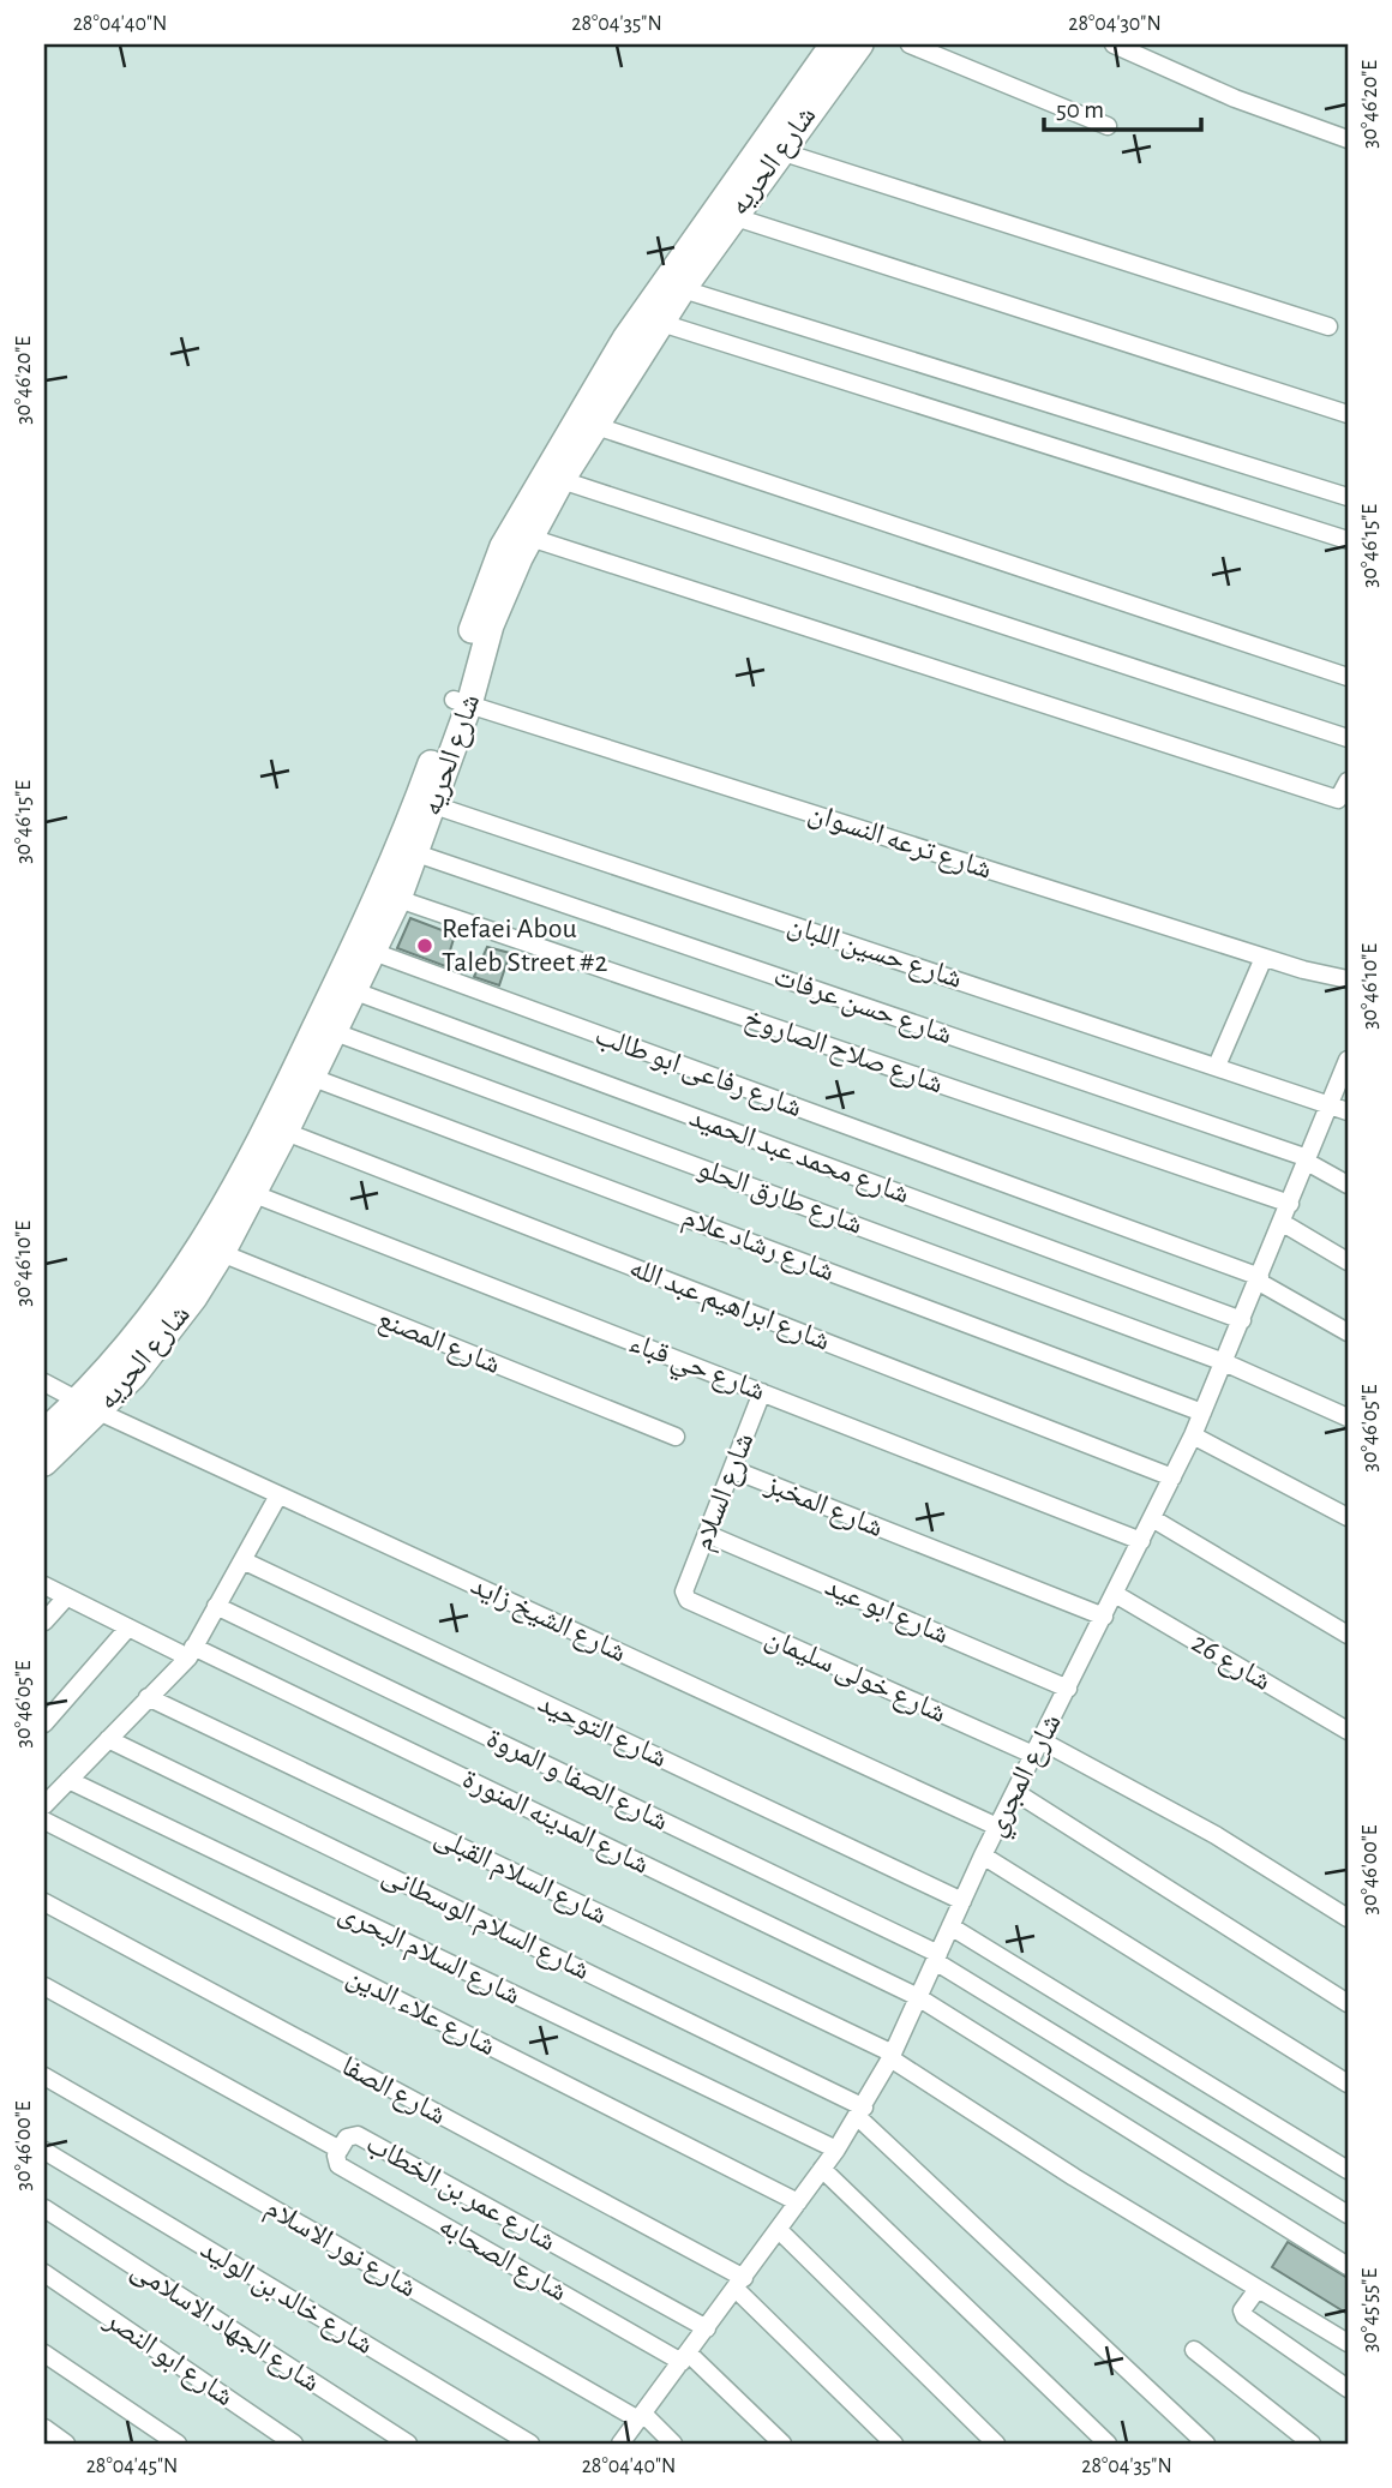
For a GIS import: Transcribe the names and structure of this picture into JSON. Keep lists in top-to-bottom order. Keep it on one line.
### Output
{"streets":{"main road":["شارع الحريه"],"street":["شارع ترعه النسوان","شارع حسين اللبان","شارع حسن عرفات","شارع صلاح الصاروخ","شارع رفاعى ابو طالب","شارع محمد عبد الحميد","شارع طارق الحلو","شارع رشاد علام","شارع ابراهيم عبد الله","شارع المصنع","شارع حي قباء","شارع السلام","شارع المخبز","شارع ابو عيد","شارع الشيخ زايد","شارع 26","شارع خولى سليمان","شارع التوحيد","شارع المجري","شارع الصفا و المروة","شارع المدينه المنورة","شارع السلام القبلى","شارع السلام الوسطانى","شارع السلام البحرى","شارع علاء الدين","شارع الصفا","شارع عمر بن الخطاب","شارع نور الاسلام","شارع الصحابه","شارع خالد بن الوليد","شارع الجهاد الاسلامى","شارع ابو النصر"]},"crossings":[["شارع الحريه","شارع ترعه النسوان"],["شارع الحريه","شارع حسين اللبان"],["شارع الحريه","شارع حسن عرفات"],["شارع الحريه","شارع صلاح الصاروخ"],["شارع الحريه","شارع رفاعى ابو طالب"],["شارع الحريه","شارع محمد عبد الحميد"],["شارع الحريه","شارع طارق الحلو"],["شارع الحريه","شارع رشاد علام"],["شارع الحريه","شارع ابراهيم عبد الله"],["شارع الحريه","شارع المصنع"],["شارع الحريه","شارع حي قباء"],["شارع الحريه","شارع الشيخ زايد"],["شارع حسين اللبان","شارع المجري"],["شارع حسن عرفات","شارع المجري"],["شارع صلاح الصاروخ","شارع المجري"],["شارع رفاعى ابو طالب","شارع المجري"],["شارع محمد عبد الحميد","شارع المجري"],["شارع طارق الحلو","شارع المجري"],["شارع رشاد علام","شارع المجري"],["شارع ابراهيم عبد الله","شارع المجري"],["شارع حي قباء","شارع السلام"],["شارع حي قباء","شارع المجري"],["شارع السلام","شارع المخبز"],["شارع السلام","شارع ابو عيد"],["شارع السلام","شارع خولى سليمان"],["شارع المخبز","شارع المجري"],["شارع ابو عيد","شارع المجري"],["شارع الشيخ زايد","شارع المجري"],["شارع 26","شارع المجري"],["شارع خولى سليمان","شارع المجري"],["شارع التوحيد","شارع المجري"],["شارع المجري","شارع الصفا و المروة"],["شارع المجري","شارع المدينه المنورة"],["شارع المجري","شارع السلام القبلى"],["شارع المجري","شارع السلام الوسطانى"],["شارع المجري","شارع السلام البحرى"],["شارع المجري","شارع علاء الدين"],["شارع المجري","شارع الصفا"],["شارع المجري","شارع عمر بن الخطاب"],["شارع المجري","شارع نور الاسلام"],["شارع المجري","شارع الصحابه"],["شارع عمر بن الخطاب","شارع الصحابه"]],"places":["Refaei Abou Taleb Street #2"],"scale_bar":"50 m","coordinates":["28°04'40\"N","28°04'35\"N","28°04'30\"N","30°46'20\"E","30°46'15\"E","30°46'10\"E","30°46'05\"E","30°46'00\"E","30°45'55\"E","28°04'45\"N"]}
